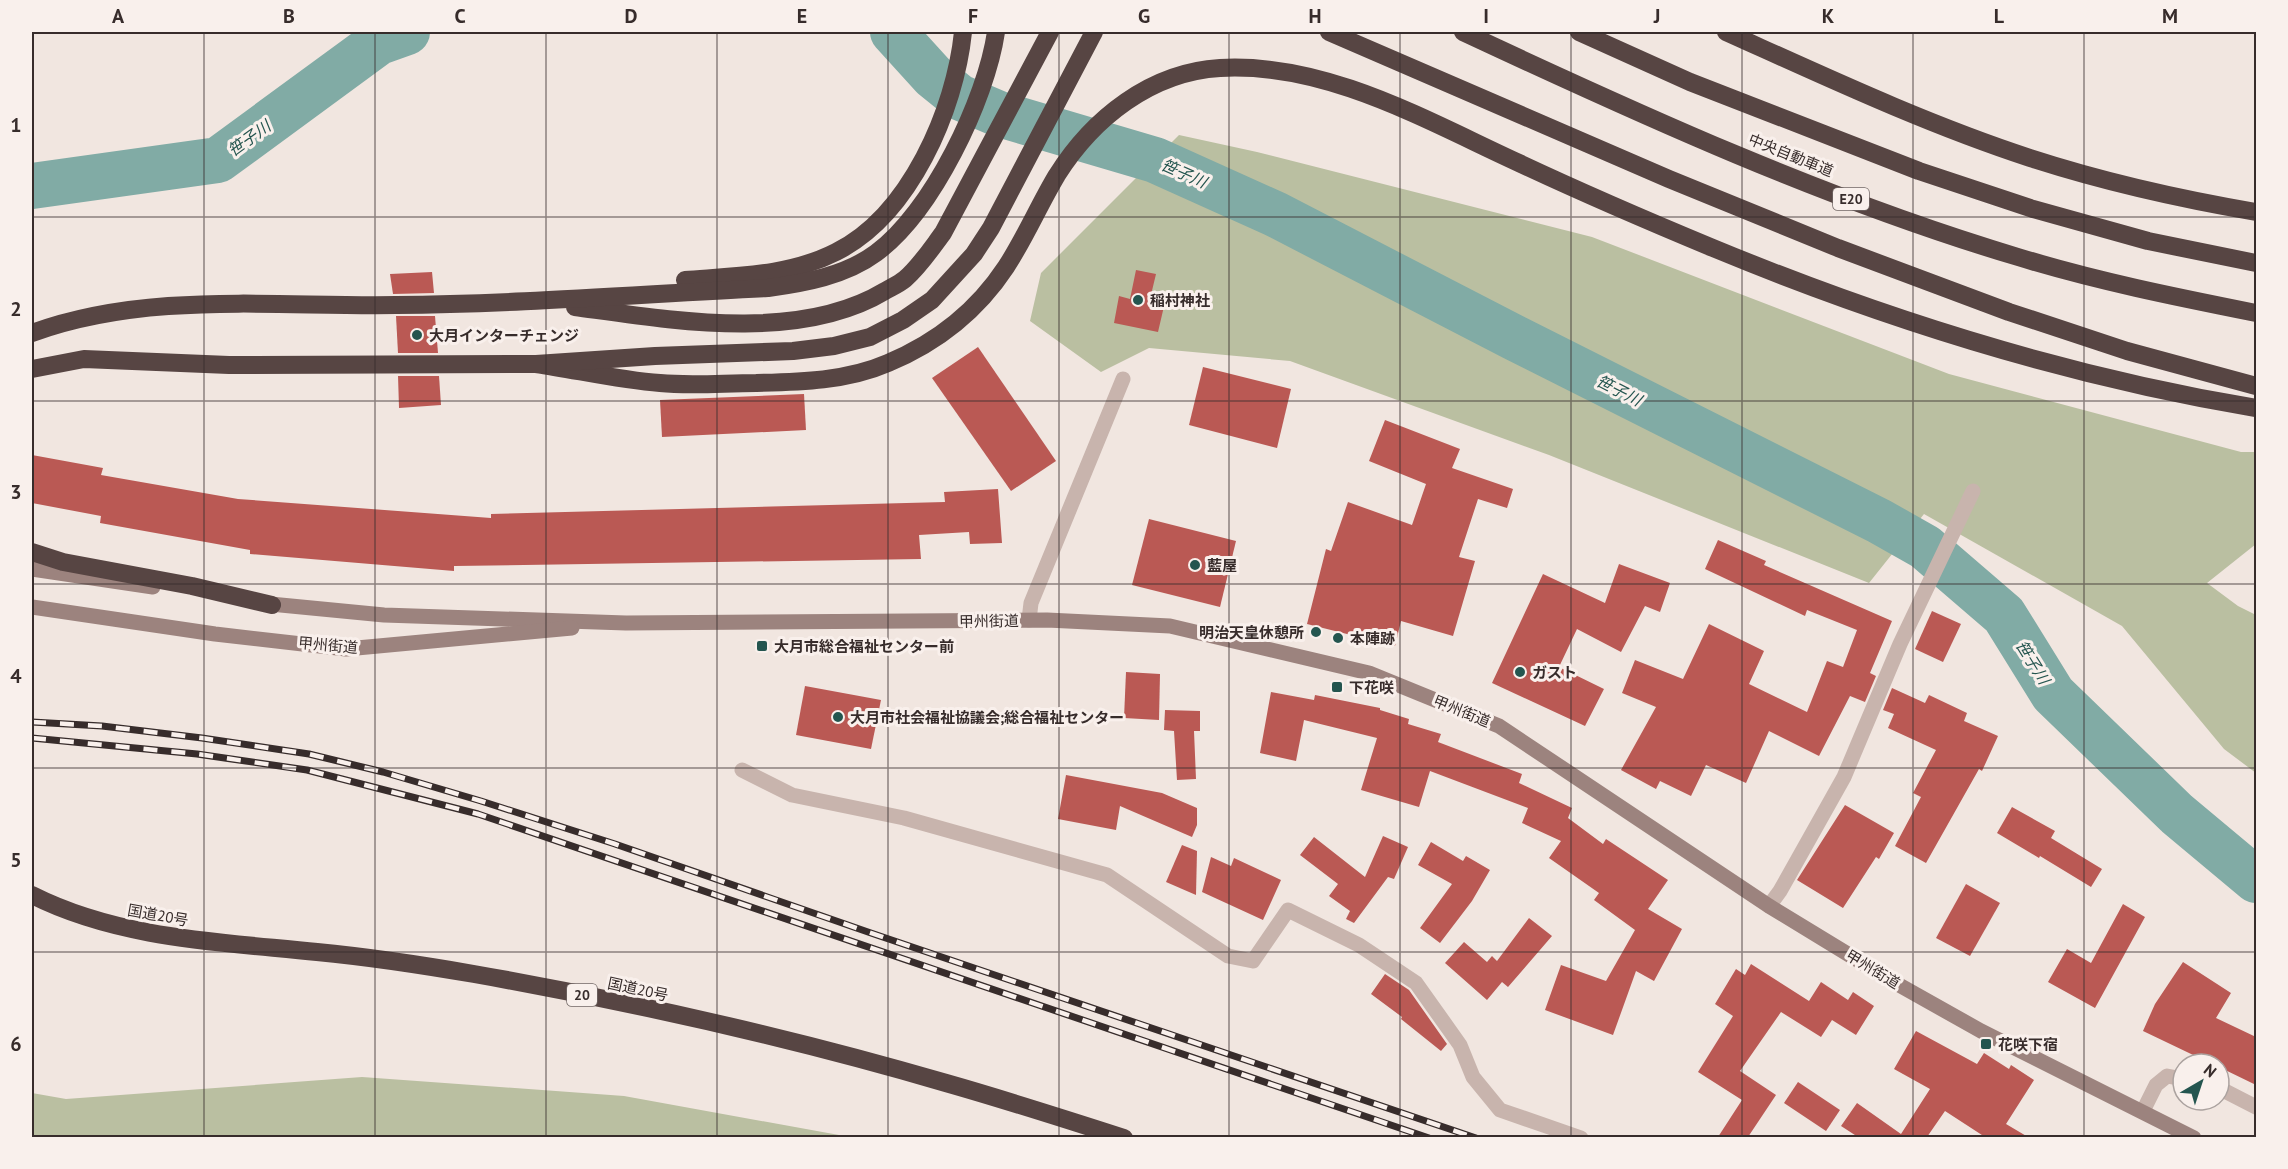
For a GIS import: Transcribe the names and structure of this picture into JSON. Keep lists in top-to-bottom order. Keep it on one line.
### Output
{"streets":{"highway":["中央自動車道","E20","国道20号","20"],"main road":["甲州街道"]},"water":["笹子川"],"places":{"other":["稲村神社","大月インターチェンジ","藍屋","明治天皇休憩所","本陣跡","ガスト","大月市社会福祉協議会;総合福祉センター"],"transit":["大月市総合福祉センター前","下花咲","花咲下宿"]},"north":"top right","grid":{"columns":["A","B","C","D","E","F","G","H","I","J","K","L","M"],"rows":["1","2","3","4","5","6"]}}
